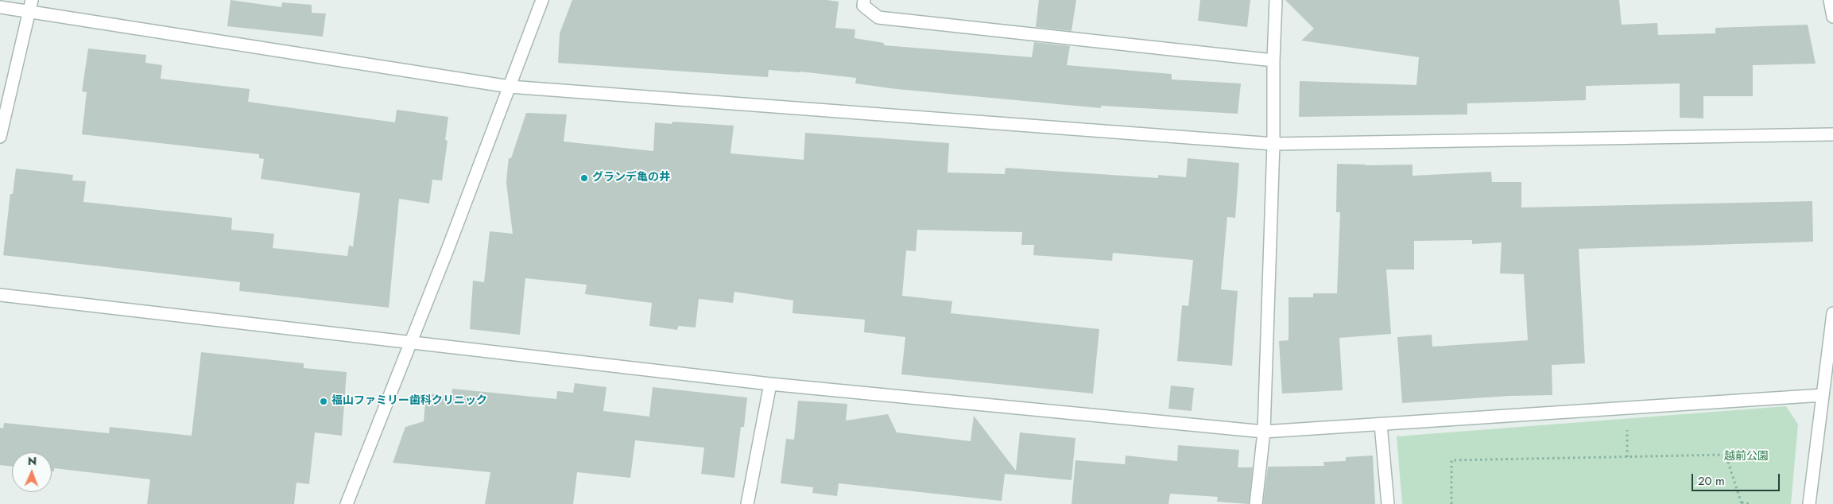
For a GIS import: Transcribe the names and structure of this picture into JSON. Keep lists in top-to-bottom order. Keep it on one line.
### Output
{"parks":["越前公園"],"places":["グランデ亀の井","福山ファミリー歯科クリニック"],"scale_bar":"20 m","north":"top"}
